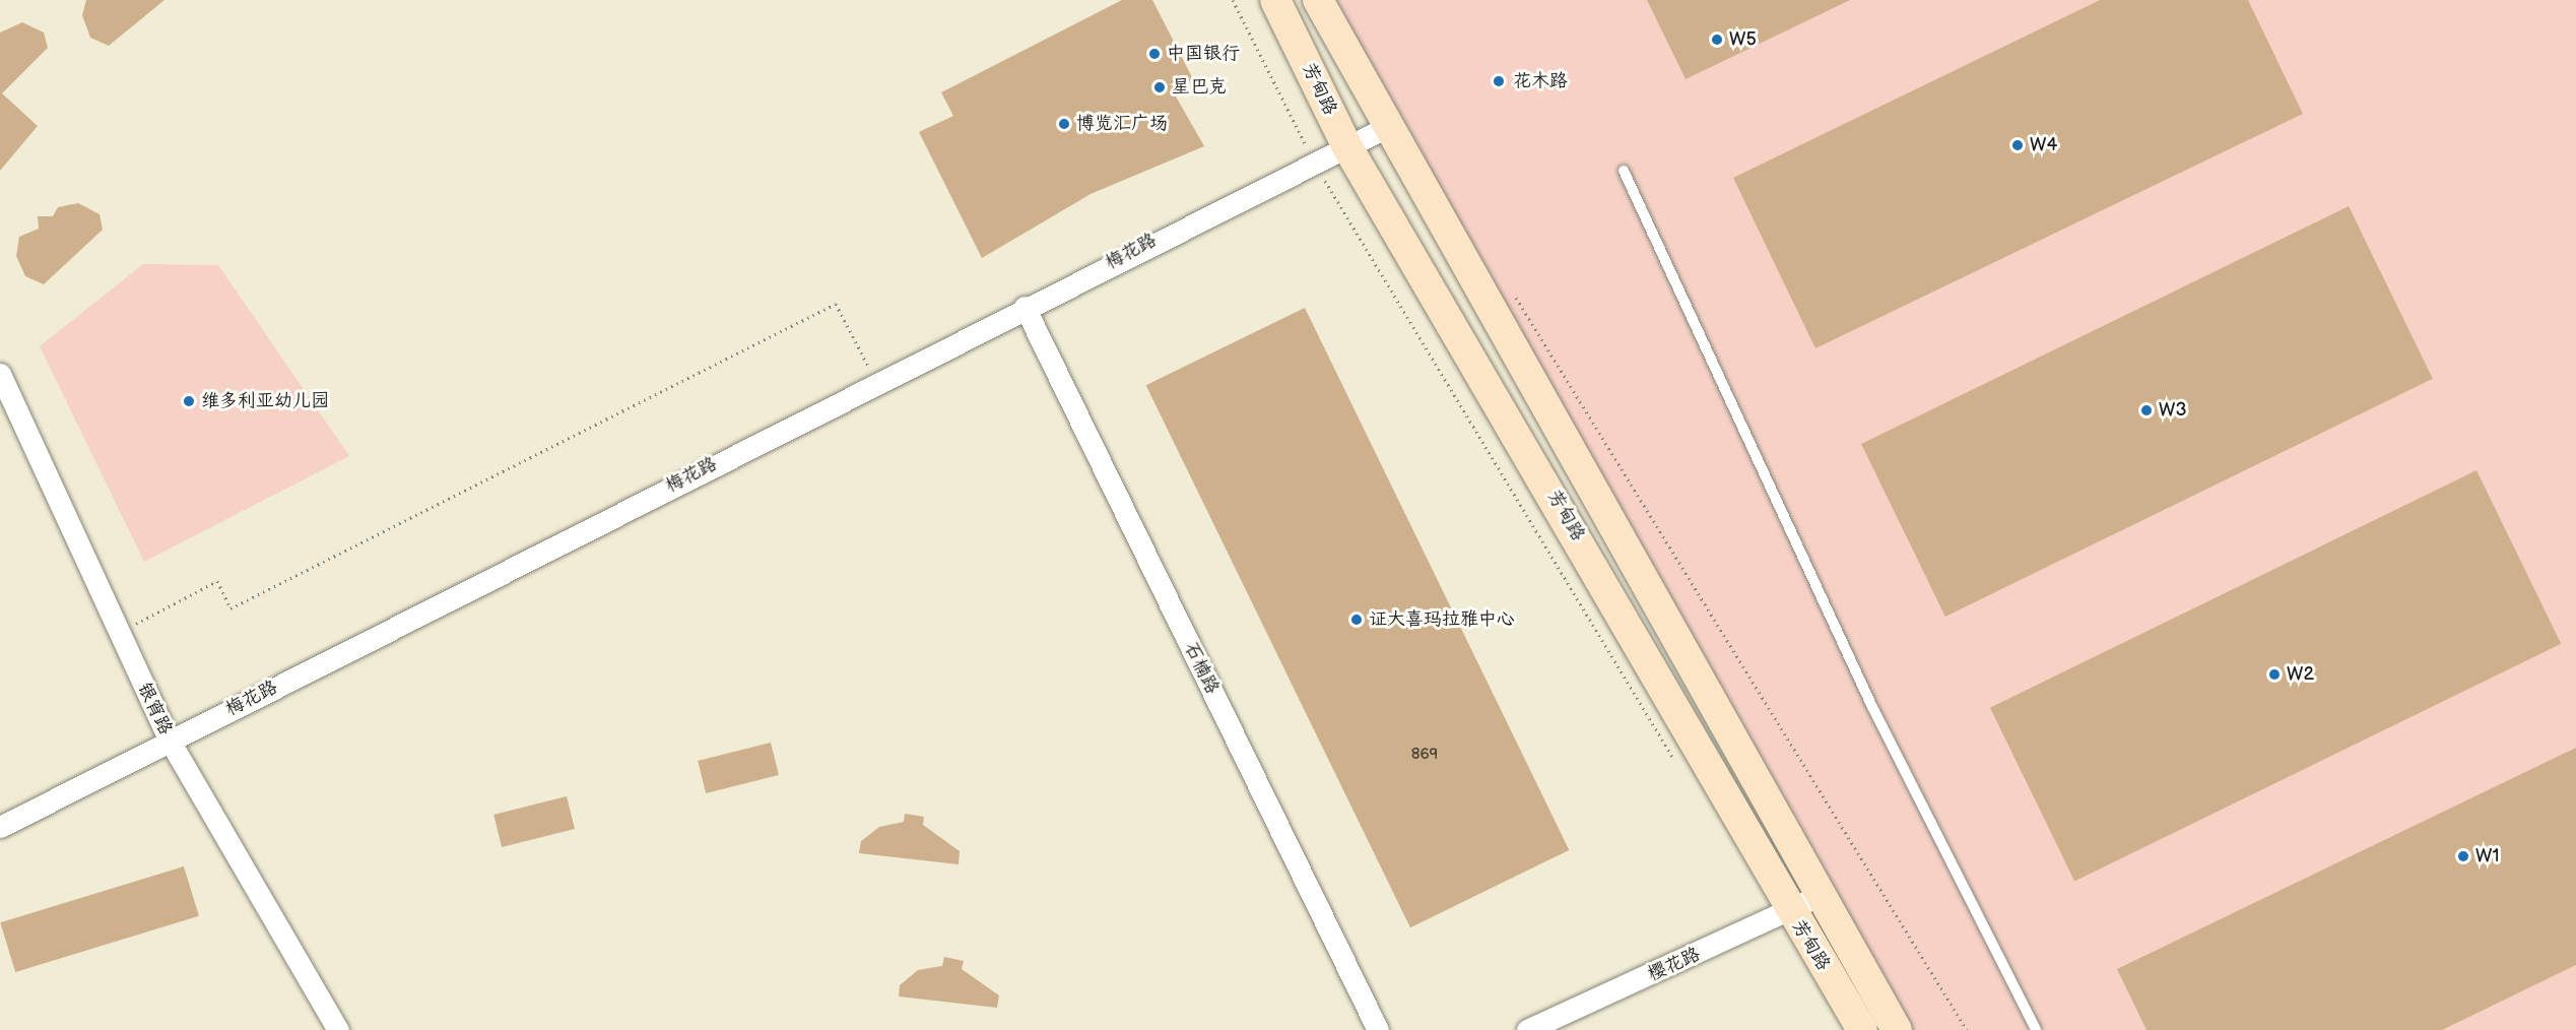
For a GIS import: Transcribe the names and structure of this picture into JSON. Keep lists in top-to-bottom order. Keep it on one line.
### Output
{"streets":{"main road":["芳甸路"],"street":["梅花路","石楠路","银宵路","樱花路"]},"crossings":[["芳甸路","梅花路"],["芳甸路","樱花路"],["梅花路","石楠路"],["梅花路","银宵路"]],"places":["W5","中国银行","花木路","星巴克","博览汇广场","W4","维多利亚幼儿园","W3","证大喜玛拉雅中心","W2","W1"],"house_numbers":["869"]}
